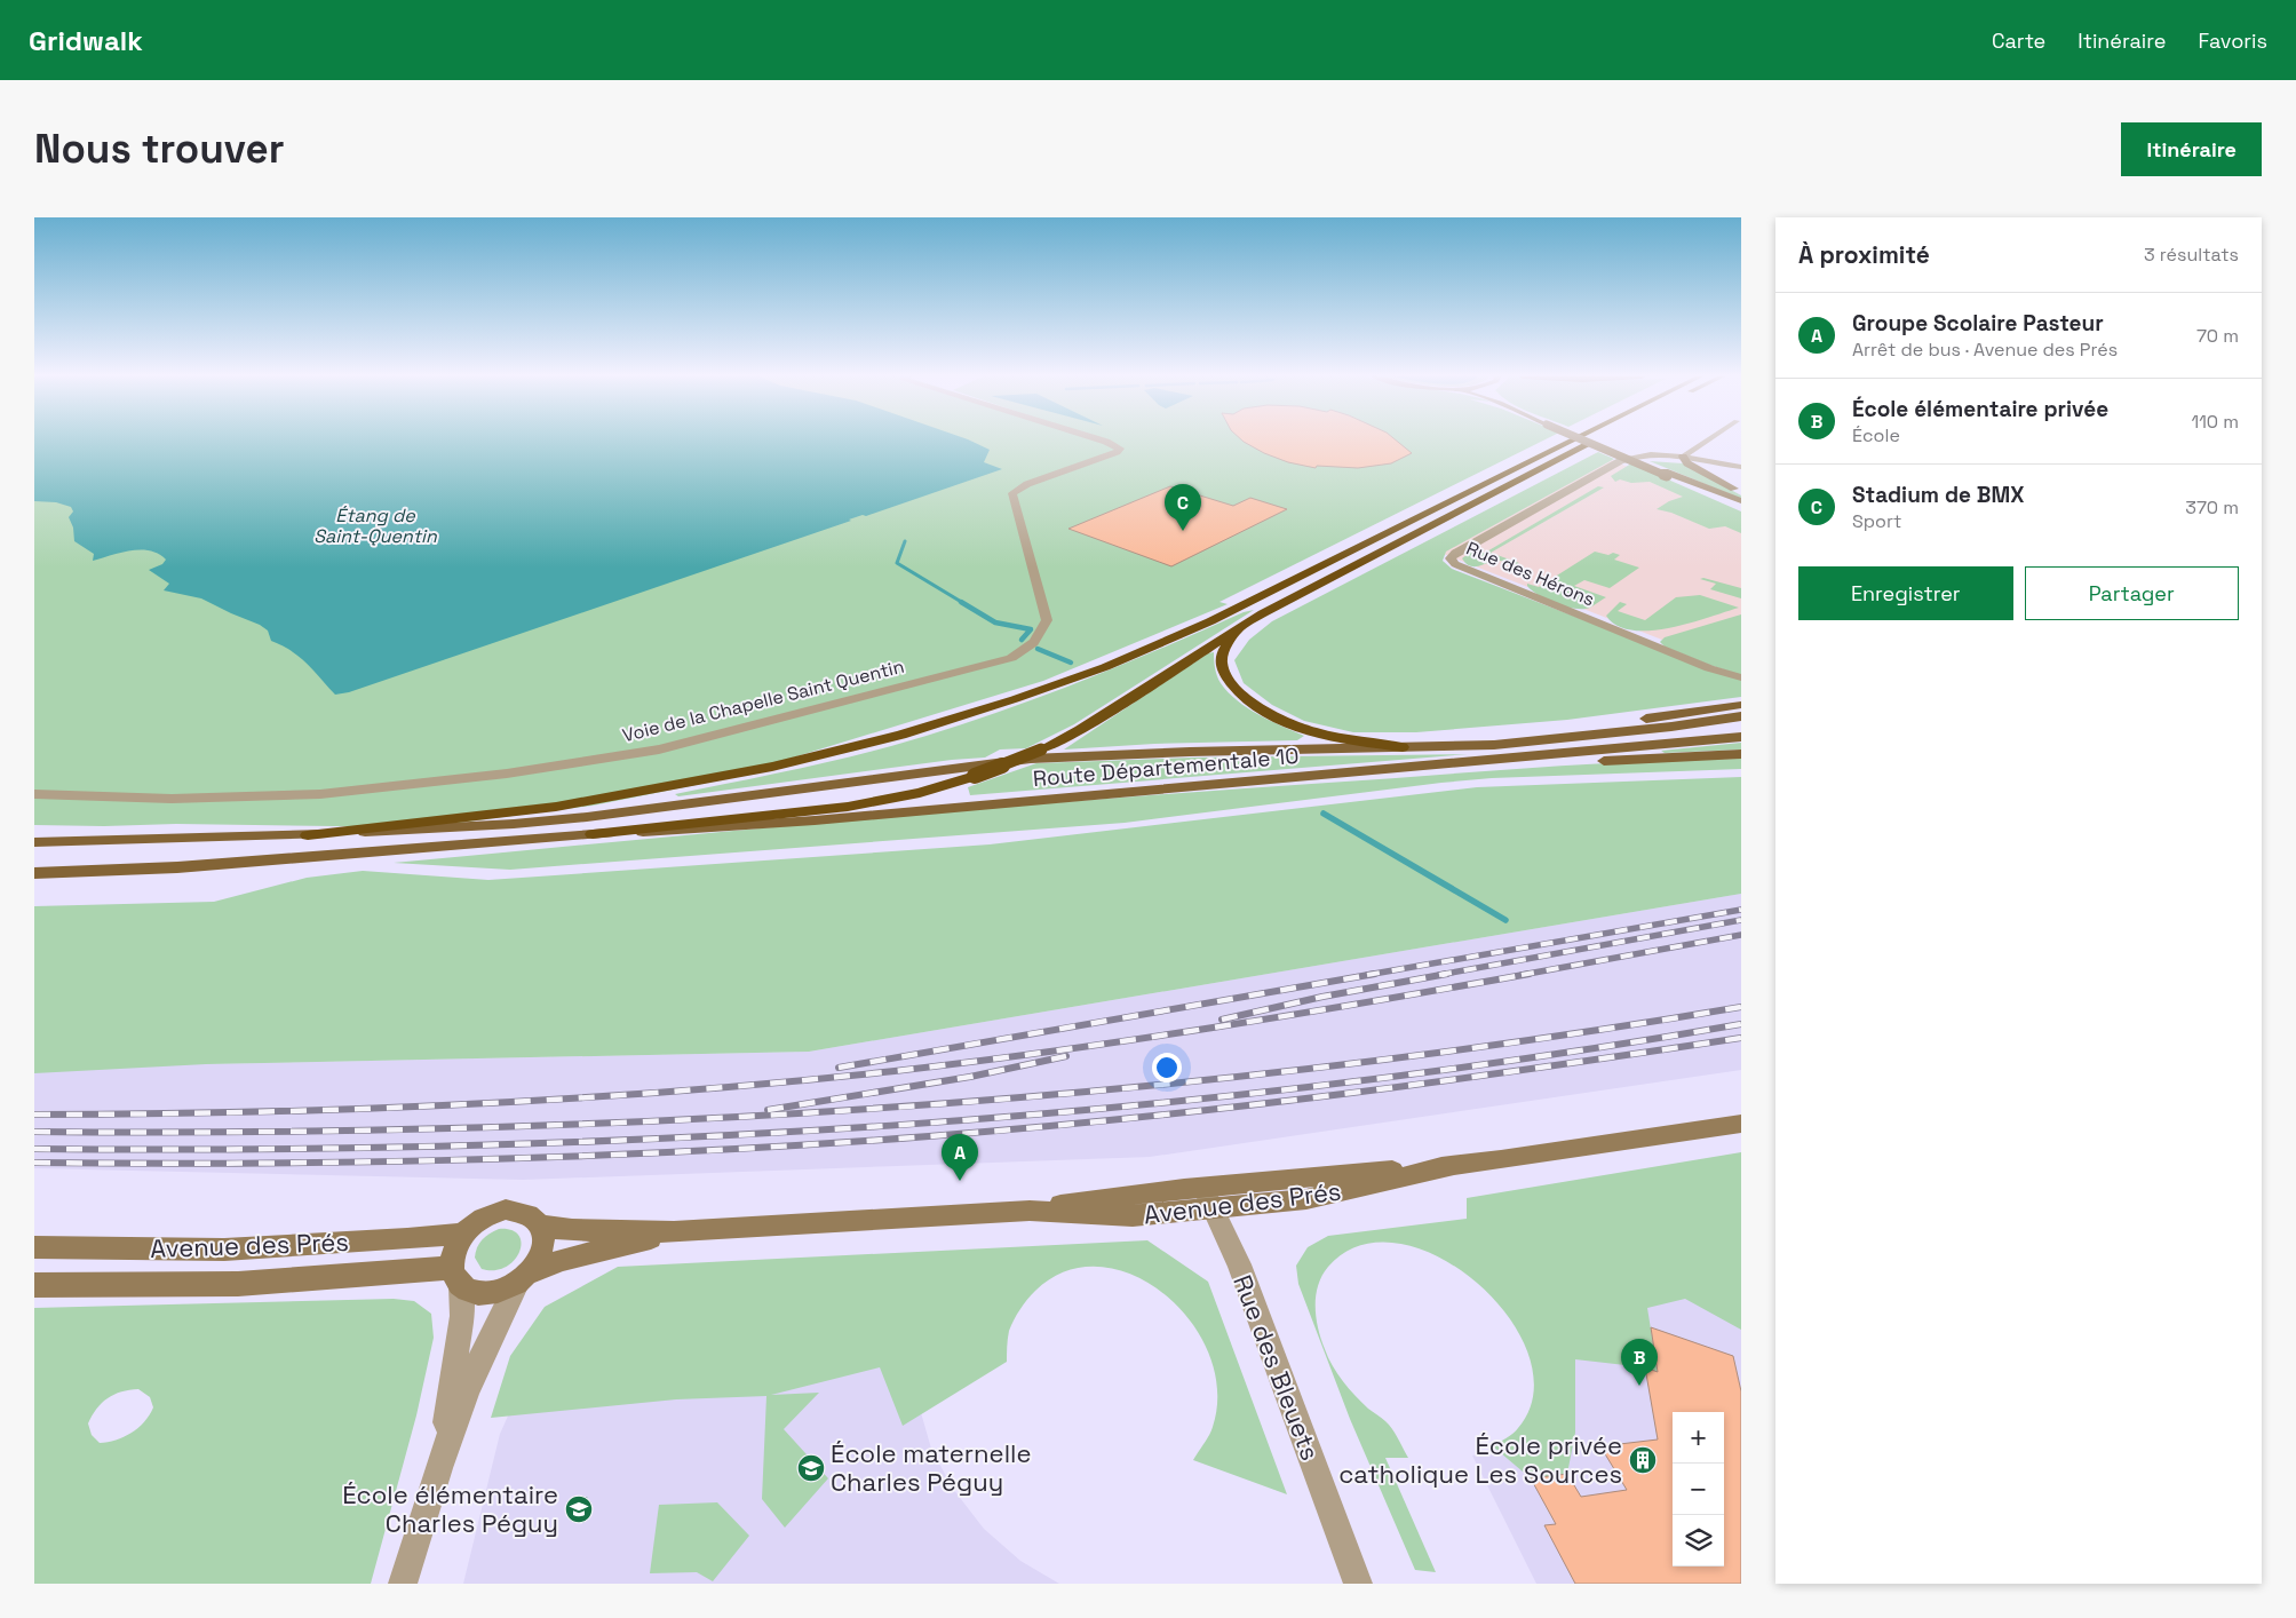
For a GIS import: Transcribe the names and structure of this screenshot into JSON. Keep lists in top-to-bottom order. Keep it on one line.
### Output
{"streets":{"main road":["Route Départementale 10","Avenue des Prés"],"street":["Rue des Hérons","Voie de la Chapelle Saint Quentin","Rue des Bleuets"]},"crossings":[["Avenue des Prés","Rue des Bleuets"]],"water":["Étang de Saint-Quentin"],"places":{"building":["École privée catholique Les Sources"],"school or university":["École maternelle Charles Péguy","École élémentaire Charles Péguy"]},"page":{"header":"Gridwalk","nav":["Carte","Itinéraire","Favoris"],"buttons":["Itinéraire",["Enregistrer","Partager"]],"title":"Nous trouver","heading":["À proximité","3 résultats"],"list":[{"mark":"A","name":"Groupe Scolaire Pasteur","note":"Arrêt de bus · Avenue des Prés","value":"70 m"},{"mark":"B","name":"École élémentaire privée","note":"École","value":"110 m"},{"mark":"C","name":"Stadium de BMX","note":"Sport","value":"370 m"}],"pins":["C","A","B"],"map_buttons":["+","−"]}}
